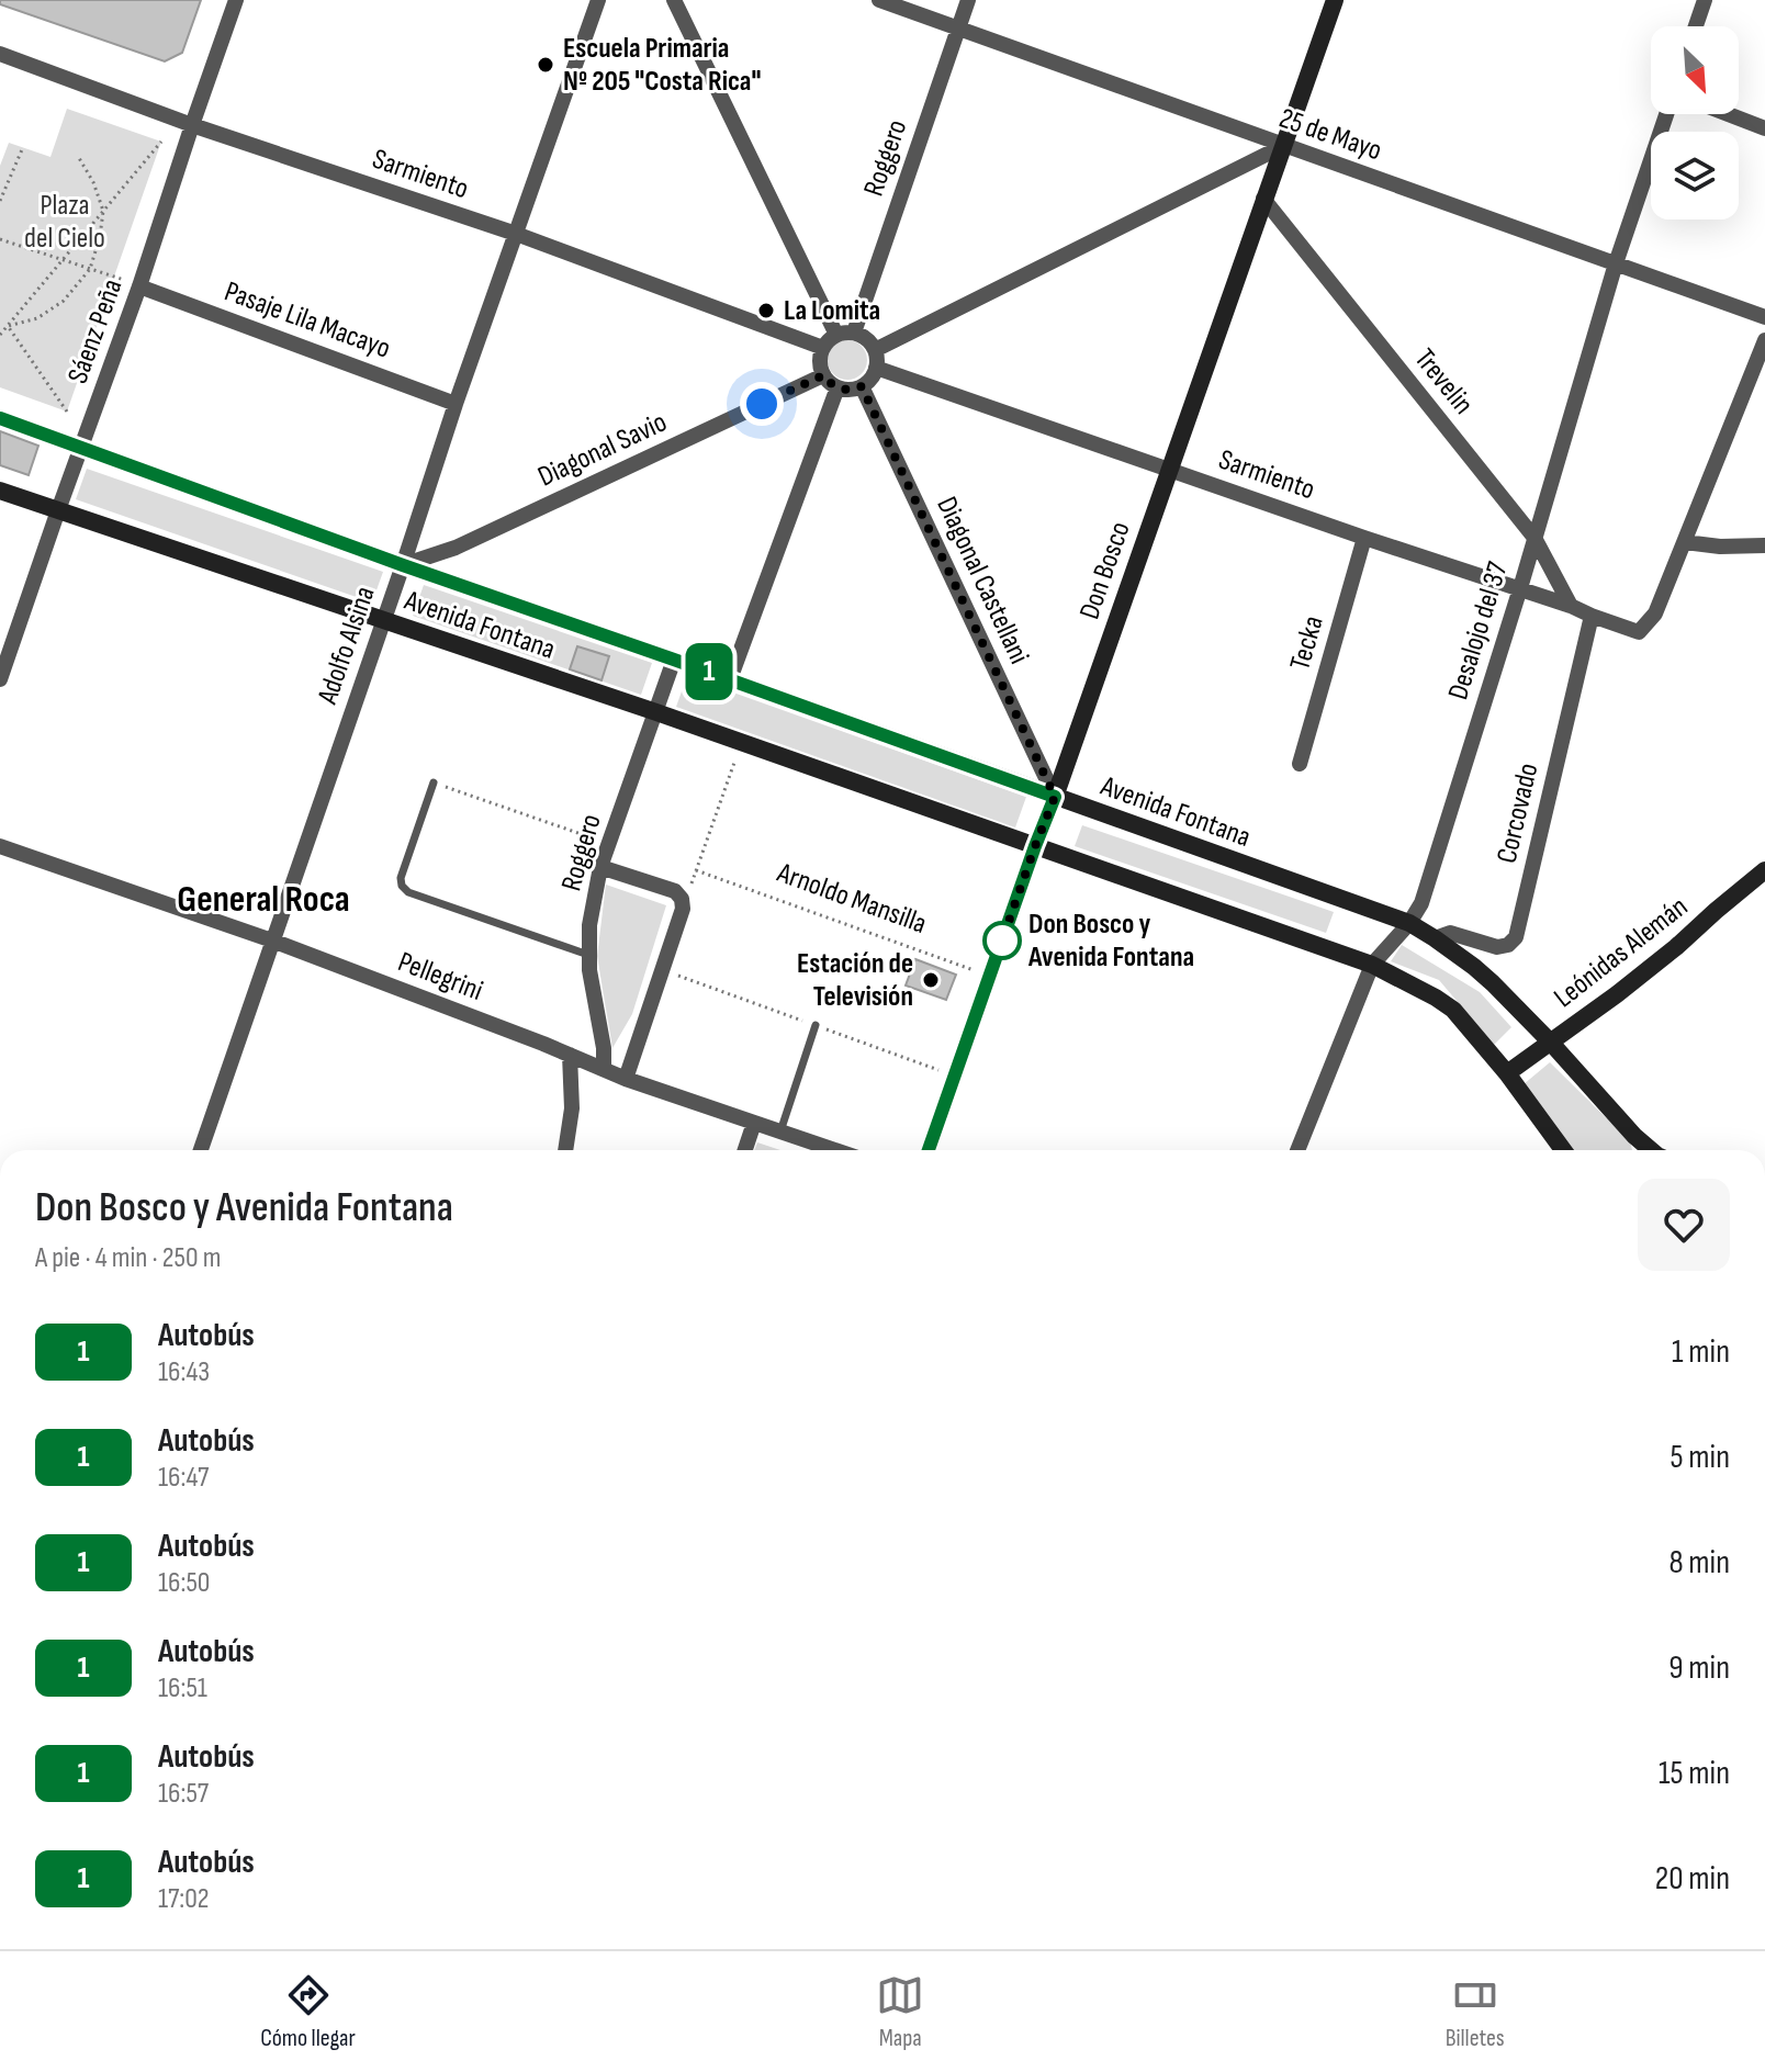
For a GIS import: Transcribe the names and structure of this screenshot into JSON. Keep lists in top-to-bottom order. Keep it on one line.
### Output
{"streets":{"street":["25 de Mayo","Roggero","Sarmiento","Pasaje Lila Macayo","Sáenz Peña","Trevelin","Diagonal Savio","Don Bosco","Diagonal Castellani","Avenida Fontana","Desalojo del 37","Tecka","Adolfo Alsina","Corcovado","Leónidas Alemán","Pellegrini"],"path":["Arnoldo Mansilla"]},"crossings":[["25 de Mayo","Roggero"],["25 de Mayo","Don Bosco"],["25 de Mayo","Desalojo del 37"],["Roggero","Sarmiento"],["Roggero","Diagonal Savio"],["Roggero","Diagonal Castellani"],["Roggero","Avenida Fontana"],["Roggero","Pellegrini"],["Sarmiento","Sáenz Peña"],["Sarmiento","Trevelin"],["Sarmiento","Diagonal Savio"],["Sarmiento","Don Bosco"],["Sarmiento","Diagonal Castellani"],["Sarmiento","Desalojo del 37"],["Sarmiento","Tecka"],["Sarmiento","Adolfo Alsina"],["Sarmiento","Corcovado"],["Pasaje Lila Macayo","Sáenz Peña"],["Pasaje Lila Macayo","Adolfo Alsina"],["Sáenz Peña","Avenida Fontana"],["Trevelin","Don Bosco"],["Trevelin","Desalojo del 37"],["Diagonal Savio","Diagonal Castellani"],["Diagonal Savio","Avenida Fontana"],["Diagonal Savio","Adolfo Alsina"],["Don Bosco","Diagonal Castellani"],["Don Bosco","Avenida Fontana"],["Don Bosco","Arnoldo Mansilla"],["Diagonal Castellani","Avenida Fontana"],["Avenida Fontana","Desalojo del 37"],["Avenida Fontana","Adolfo Alsina"],["Avenida Fontana","Corcovado"],["Avenida Fontana","Leónidas Alemán"],["Adolfo Alsina","Pellegrini"]],"districts":["General Roca"],"parks":["Plaza del Cielo"],"places":["Escuela Primaria Nº 205 \"Costa Rica\"","La Lomita","Don Bosco y Avenida Fontana","Estación de Televisión"],"lines":["bus line 1"],"north":"bottom right","page":{"on_map":"1","heading":["Don Bosco y Avenida Fontana","A pie · 4 min · 250 m"],"list":[{"mark":"1","name":"Autobús","note":"16:43","value":"1 min"},{"mark":"1","name":"Autobús","note":"16:47","value":"5 min"},{"mark":"1","name":"Autobús","note":"16:50","value":"8 min"},{"mark":"1","name":"Autobús","note":"16:51","value":"9 min"},{"mark":"1","name":"Autobús","note":"16:57","value":"15 min"},{"mark":"1","name":"Autobús","note":"17:02","value":"20 min"}],"tabs":["Cómo llegar","Mapa","Billetes"]}}
